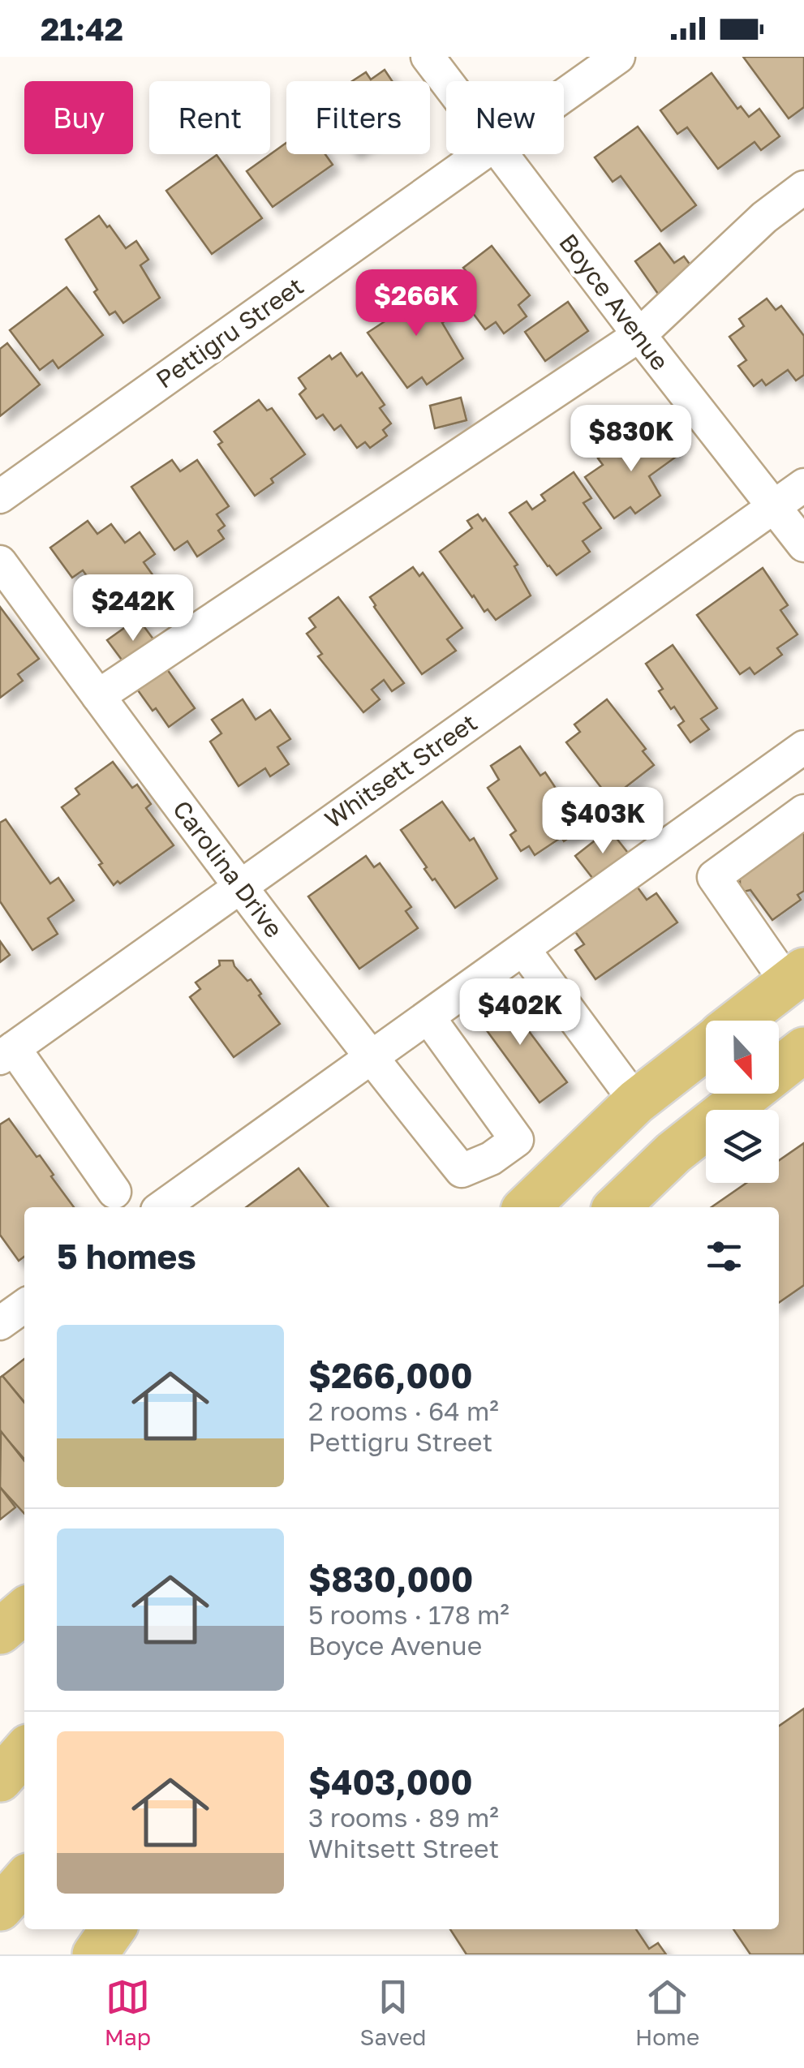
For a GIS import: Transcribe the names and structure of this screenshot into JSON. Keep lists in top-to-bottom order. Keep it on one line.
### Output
{"streets":{"street":["Boyce Avenue","Pettigru Street","Whitsett Street","Carolina Drive"]},"crossings":[["Boyce Avenue","Whitsett Street"],["Whitsett Street","Carolina Drive"]],"north":"bottom","page":{"status":"21:42","chip":["Buy","Rent","Filters","New"],"price":["$266K","$830K","$242K","$403K","$402K"],"heading":"5 homes","list":[{"name":"$266,000","note":"2 rooms · 64 m² · Pettigru Street"},{"name":"$830,000","note":"5 rooms · 178 m² · Boyce Avenue"},{"name":"$403,000","note":"3 rooms · 89 m² · Whitsett Street"}],"tabs":["Map","Saved","Home"]}}
